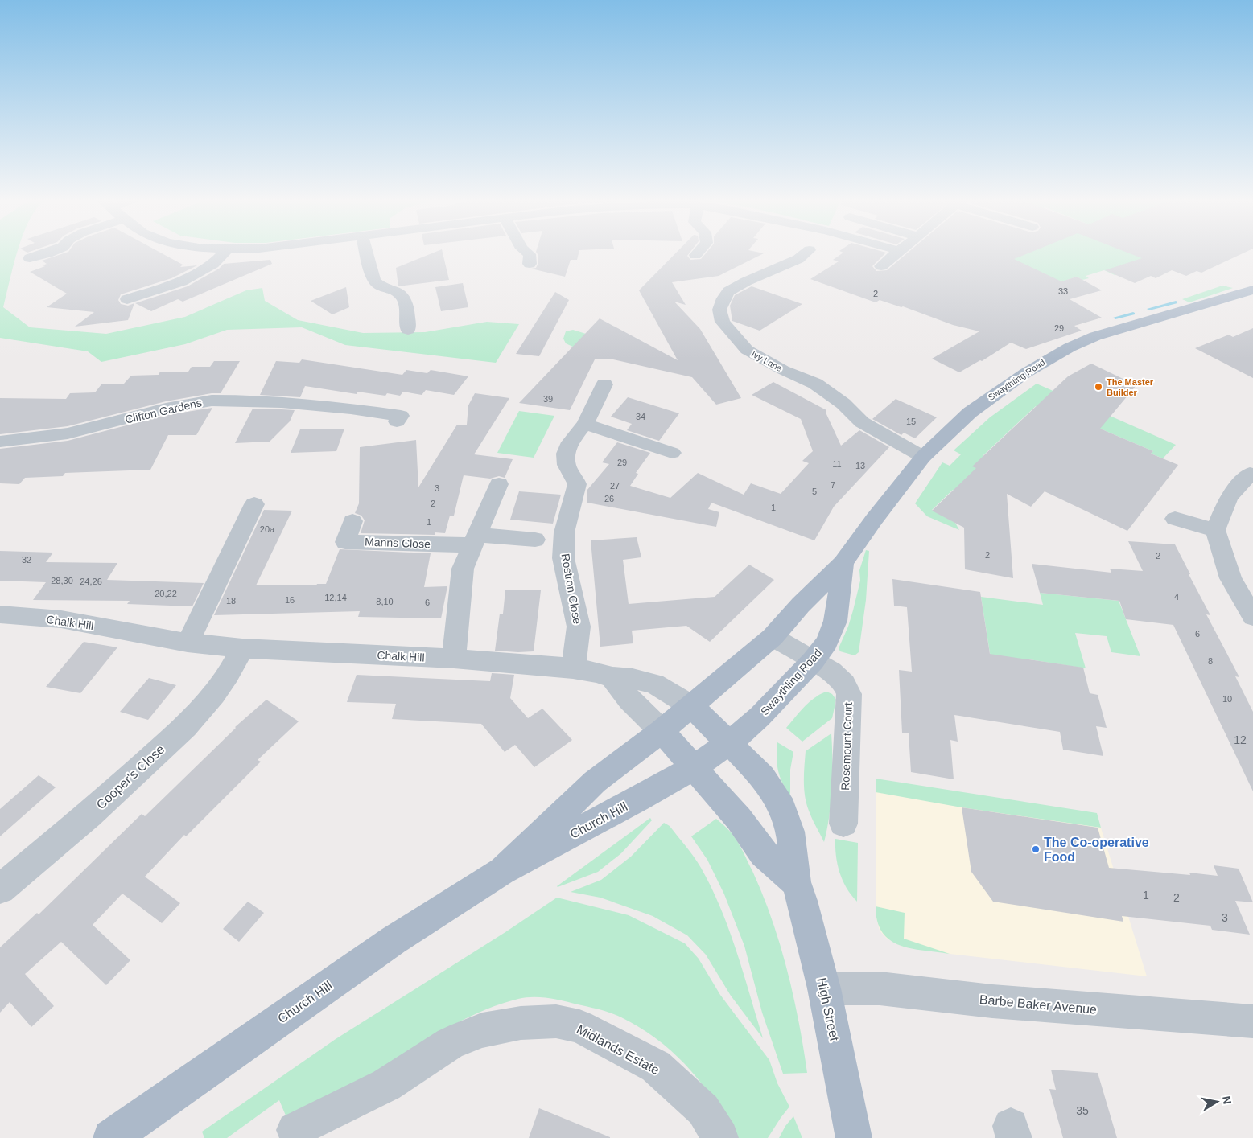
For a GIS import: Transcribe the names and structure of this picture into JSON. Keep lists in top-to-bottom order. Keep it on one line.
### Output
{"streets":{"main road":["Swaythling Road","Church Hill","High Street"],"street":["Ivy Lane","Clifton Gardens","Manns Close","Rostron Close","Chalk Hill","Rosemount Court","Cooper's Close","Barbe Baker Avenue","Midlands Estate"]},"crossings":[["Ivy Lane","Swaythling Road"],["Swaythling Road","Chalk Hill"],["Swaythling Road","Rosemount Court"],["Swaythling Road","Church Hill"],["Swaythling Road","High Street"],["Rostron Close","Chalk Hill"],["Chalk Hill","Cooper's Close"],["Chalk Hill","Church Hill"],["Chalk Hill","High Street"],["Church Hill","High Street"],["Barbe Baker Avenue","High Street"]],"places":["The Master Builder","The Co-operative Food"],"house_numbers":["33","2","29","39","34","15","29","11","13","7","27","3","5","26","2","1","1","20a","2","2","32","28,30","24,26","20,22","4","12,14","16","18","8,10","6","6","8","10","12","1","2","3","35"],"north":"right"}
